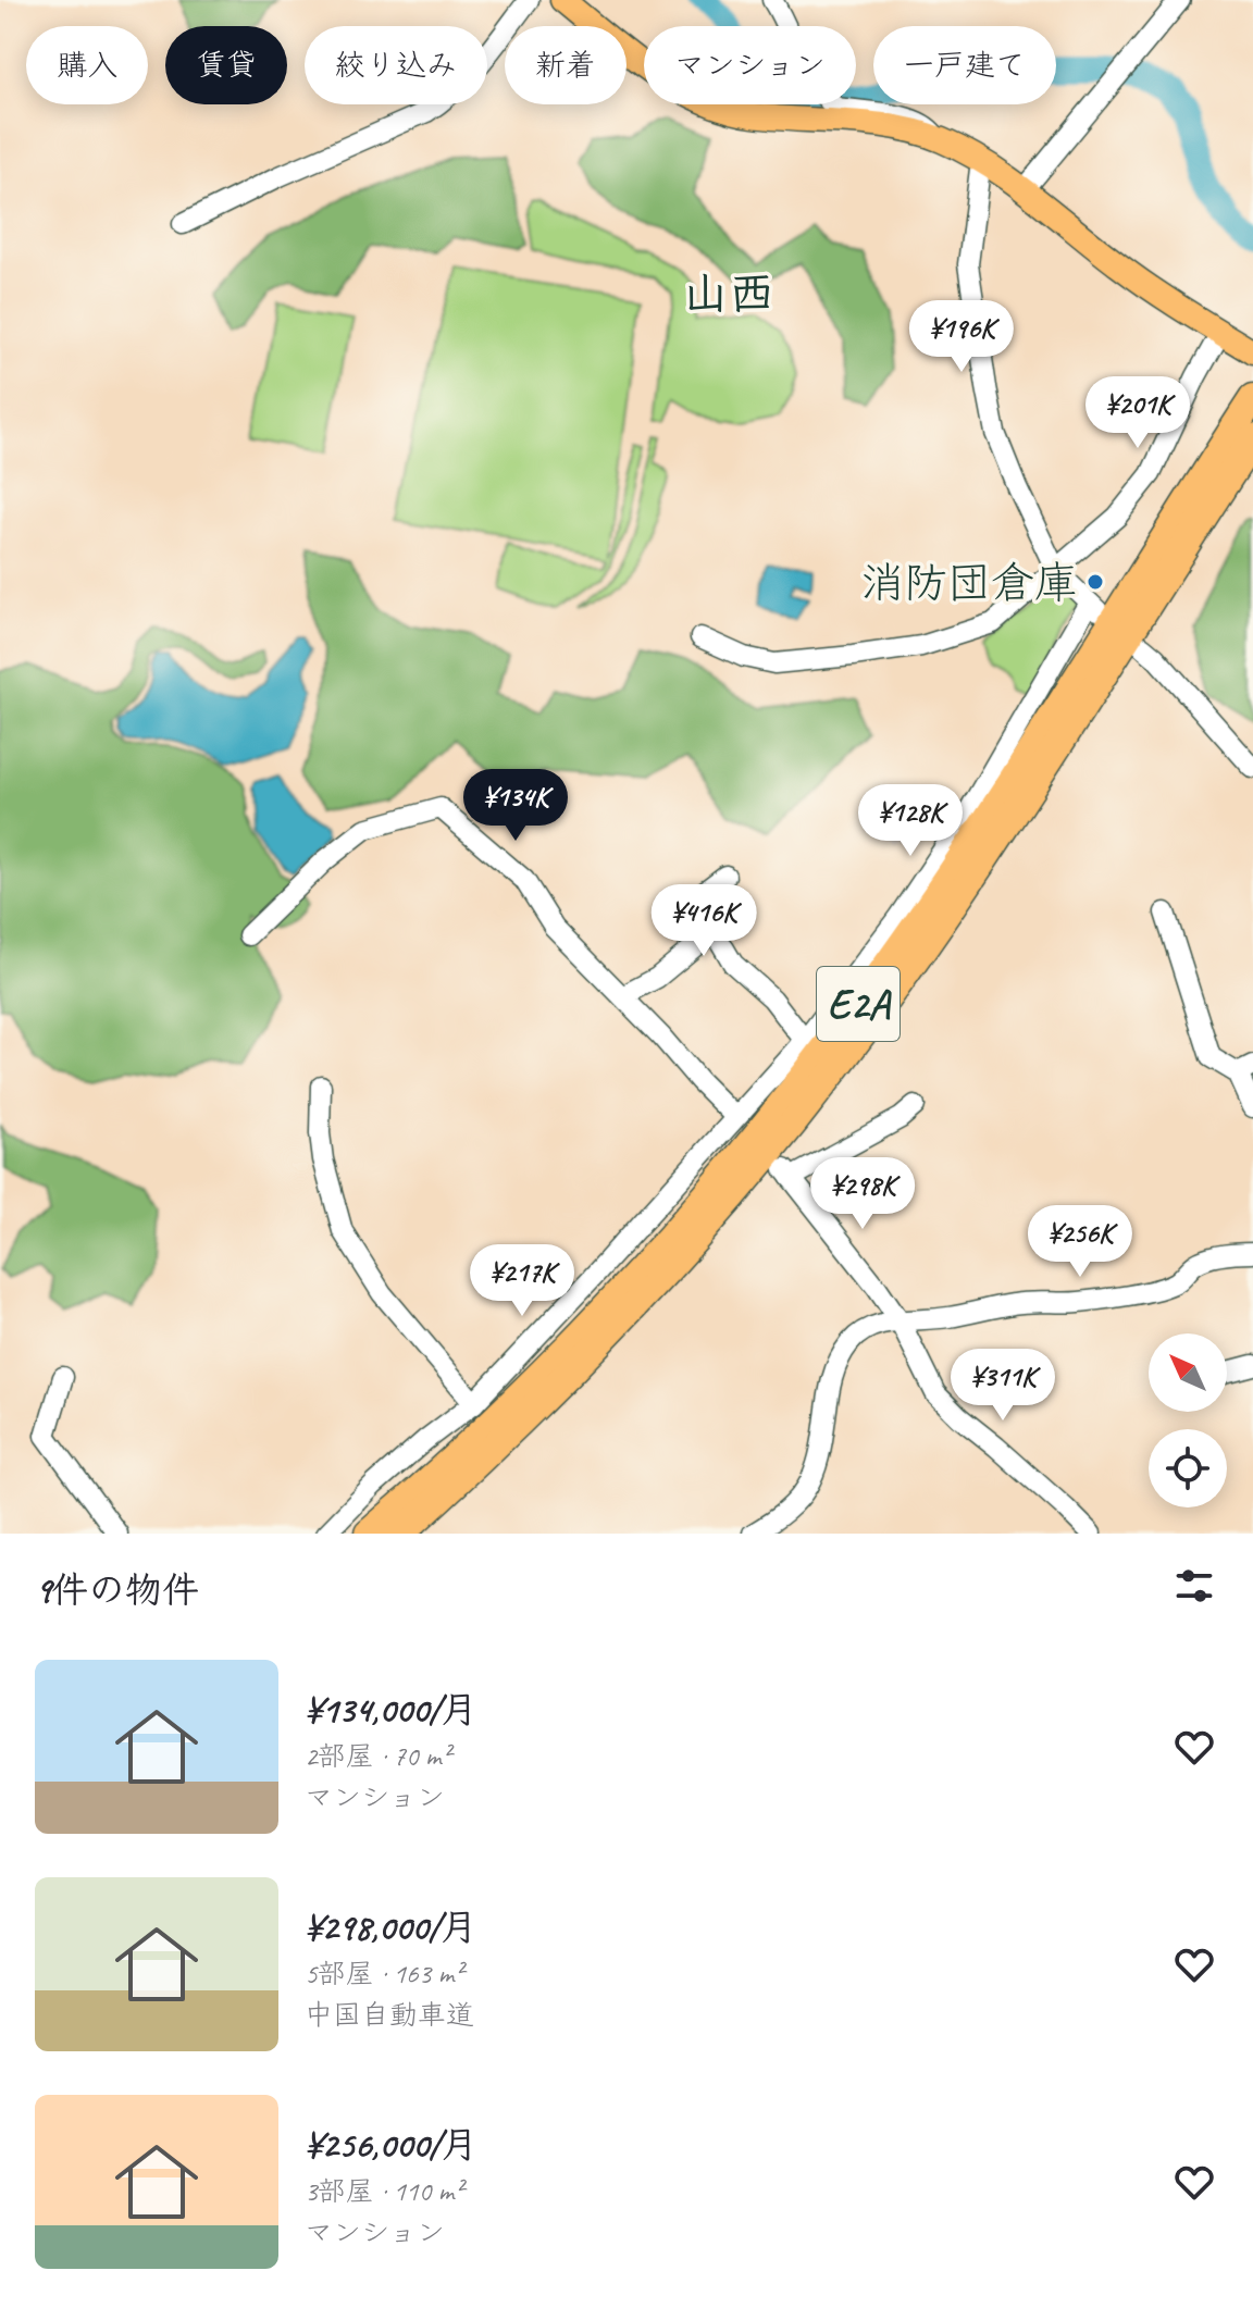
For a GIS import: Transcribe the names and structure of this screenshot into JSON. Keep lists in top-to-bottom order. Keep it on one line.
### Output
{"streets":{"highway":["E2A"]},"districts":["山西"],"places":["消防団倉庫"],"north":"top left","page":{"chip":["購入","賃貸","絞り込み","新着","マンション","一戸建て"],"price":["¥196K","¥201K","¥134K","¥128K","¥416K","¥298K","¥256K","¥217K","¥311K"],"heading":"9件の物件","list":[{"name":"¥134,000/月","note":"2部屋 · 70 m² · マンション"},{"name":"¥298,000/月","note":"5部屋 · 163 m² · 中国自動車道"},{"name":"¥256,000/月","note":"3部屋 · 110 m² · マンション"}]}}
